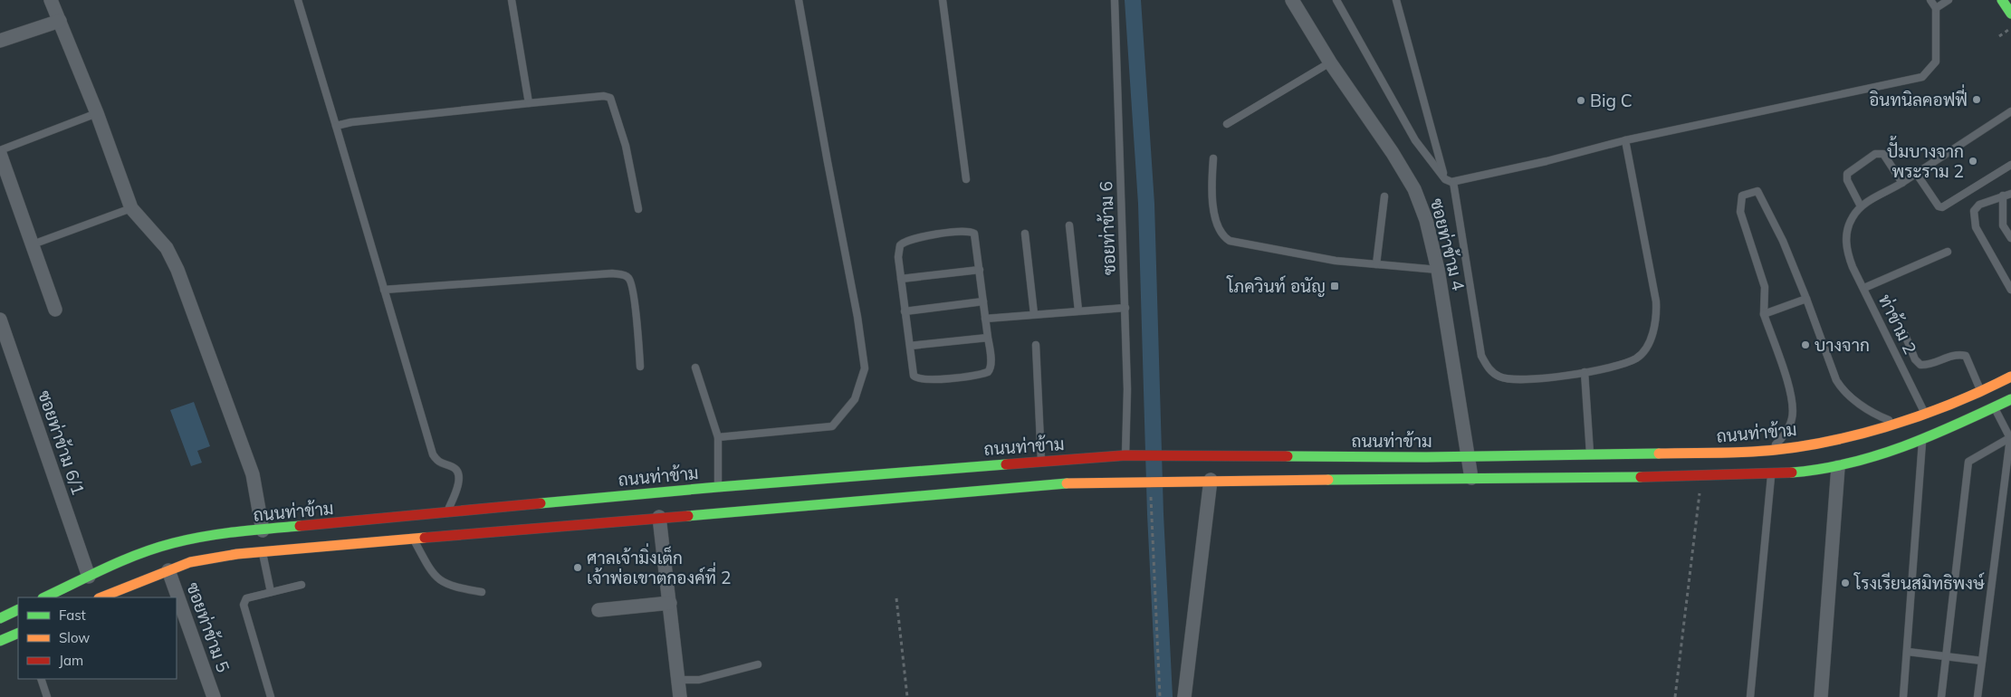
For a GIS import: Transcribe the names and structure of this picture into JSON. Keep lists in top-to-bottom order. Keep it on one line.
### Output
{"streets":{"street":["ซอยท่าข้าม 4","ถนนท่าข้าม","ซอยท่าข้าม 6/1","ซอยท่าข้าม 5"],"lane":["ซอยท่าข้าม 6","ท่าข้าม 2"]},"crossings":[["ซอยท่าข้าม 6","ถนนท่าข้าม"],["ซอยท่าข้าม 4","ถนนท่าข้าม"],["ท่าข้าม 2","ถนนท่าข้าม"],["ถนนท่าข้าม","ซอยท่าข้าม 6/1"]],"places":{"other":["อินทนิลคอฟฟี่","Big C","ปั้มบางจาก พระราม 2","บางจาก","ศาลเจ้ามิ่งเต็ก เจ้าพ่อเขาตกองค์ที่ 2","โรงเรียนสมิทธิพงษ์"],"transit":["โภควินท์ อนัญ"]},"legend":["Fast","Slow","Jam"]}
